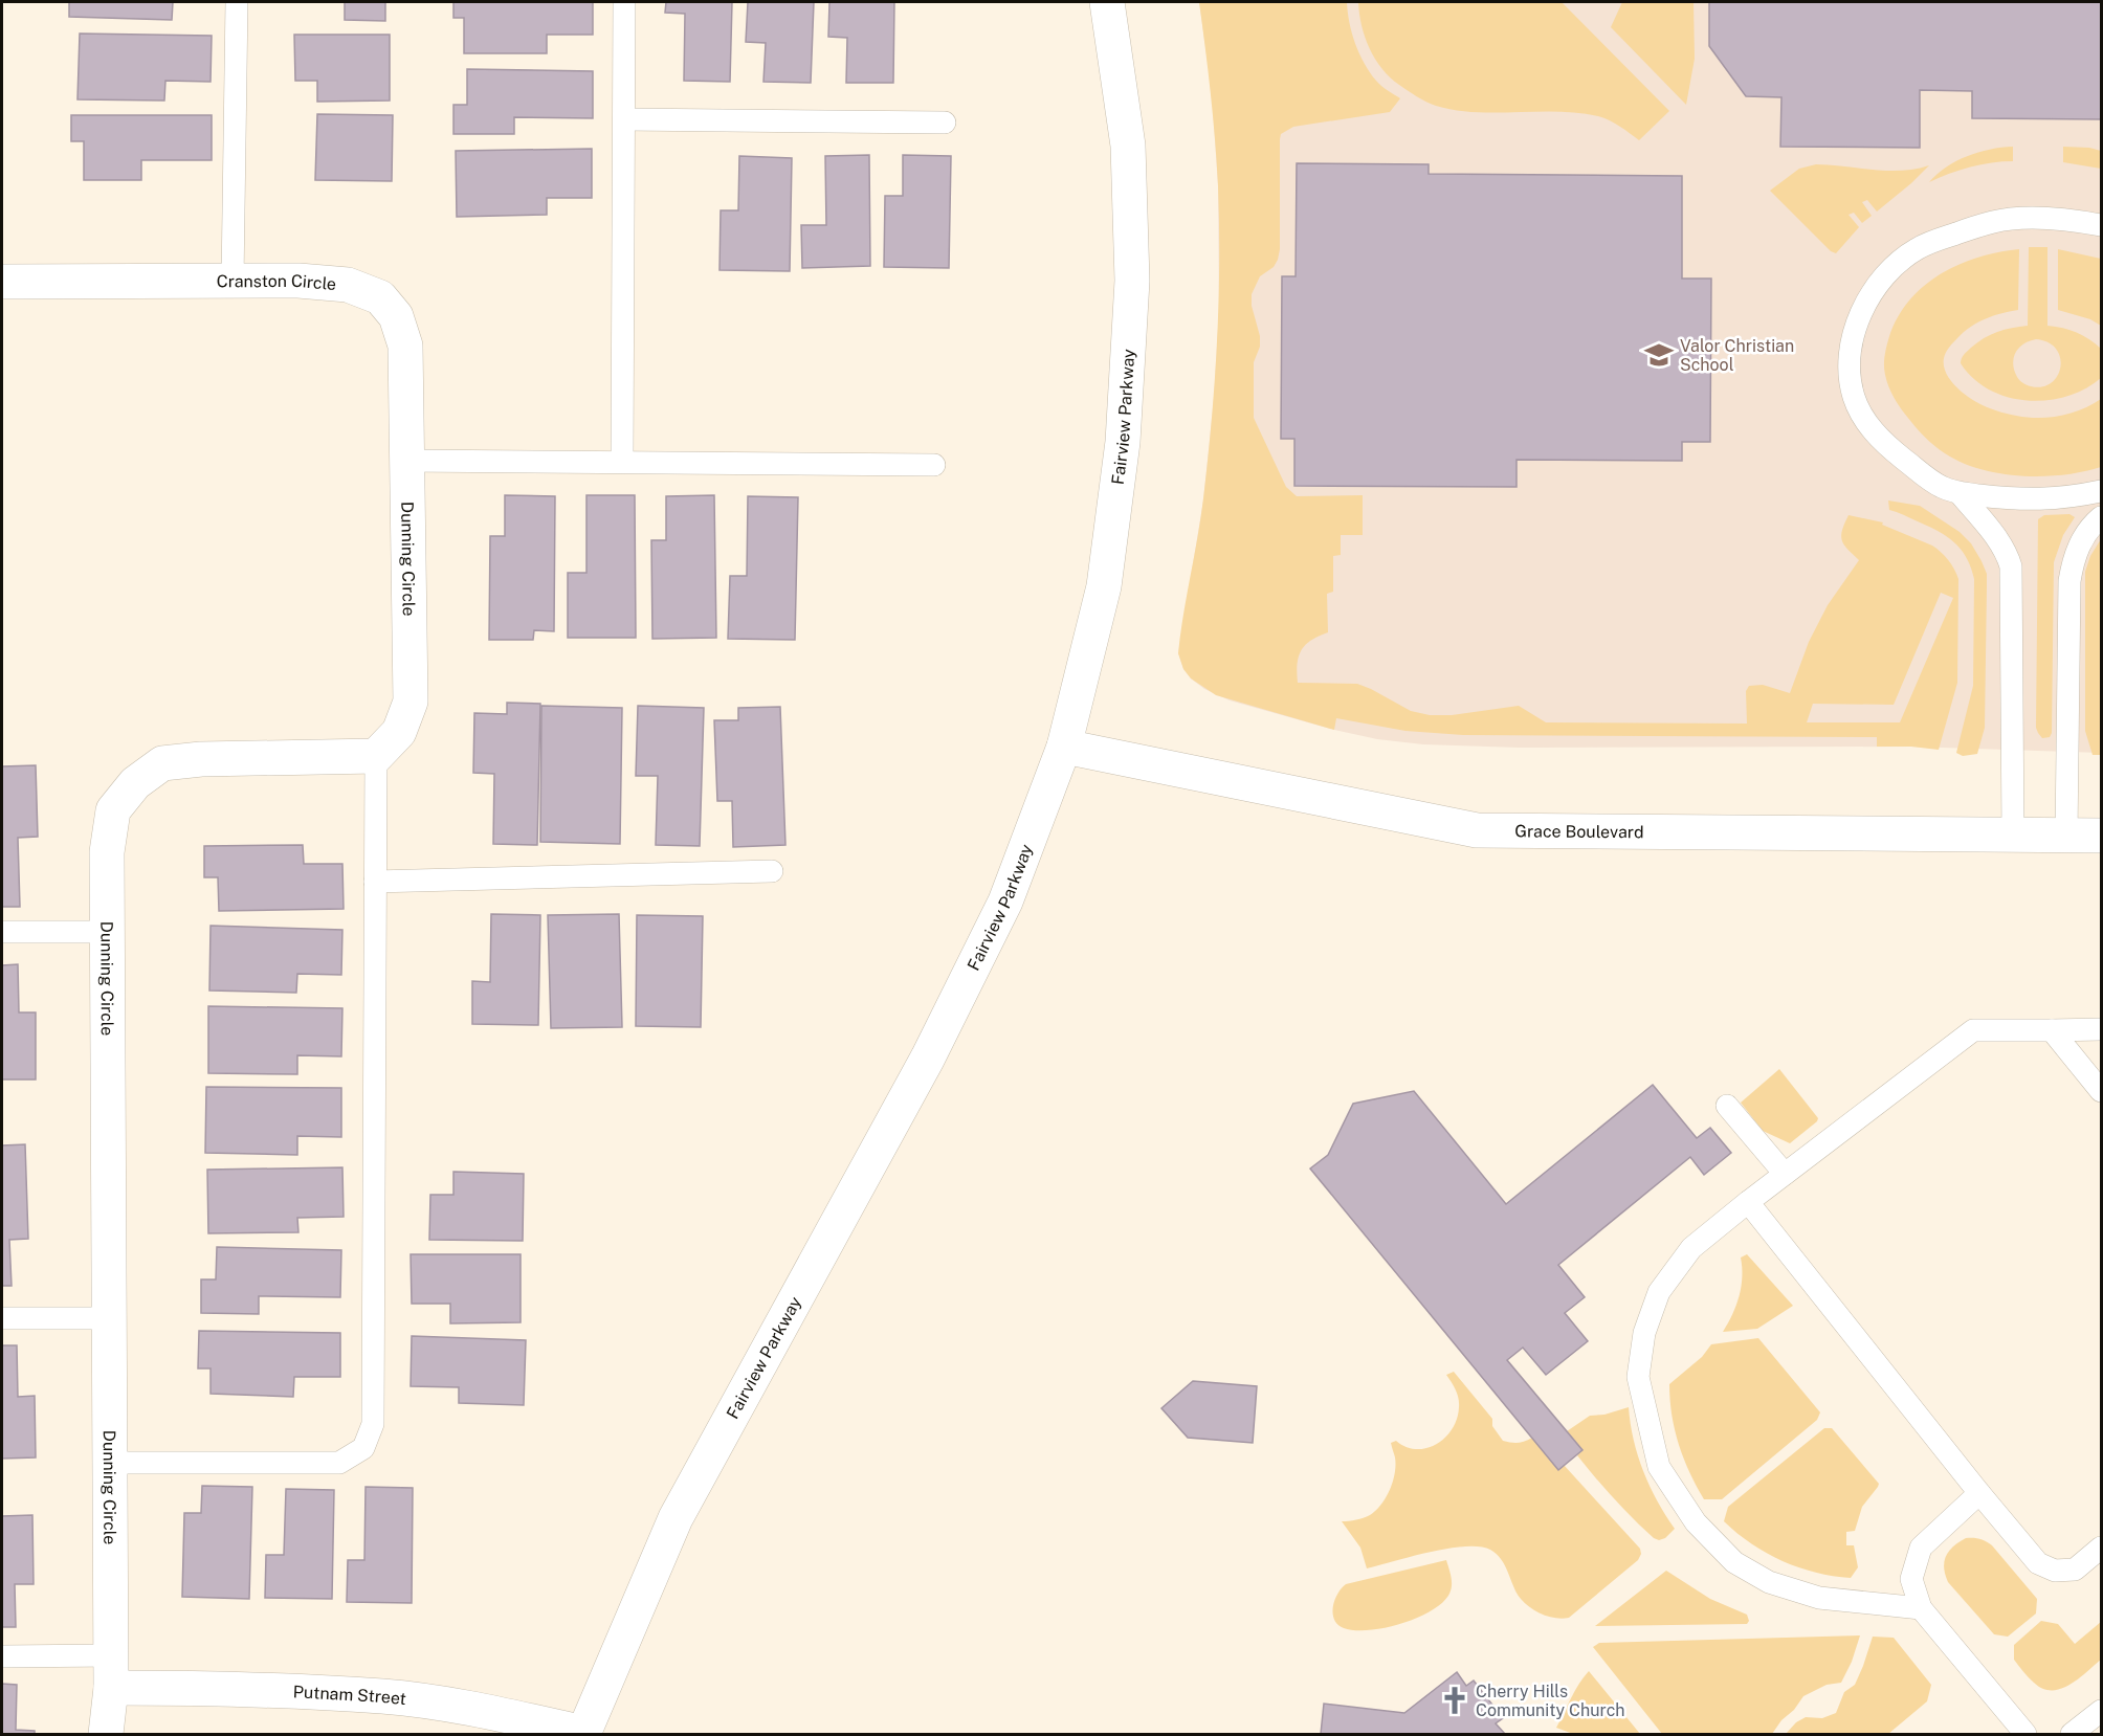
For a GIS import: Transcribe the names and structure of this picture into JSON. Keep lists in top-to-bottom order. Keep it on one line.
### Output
{"streets":{"street":["Cranston Circle","Fairview Parkway","Dunning Circle","Grace Boulevard","Putnam Street"]},"crossings":[["Cranston Circle","Dunning Circle"],["Fairview Parkway","Grace Boulevard"],["Fairview Parkway","Putnam Street"],["Dunning Circle","Putnam Street"]],"places":{"school or university":["Valor Christian School"],"church":["Cherry Hills Community Church"]}}
